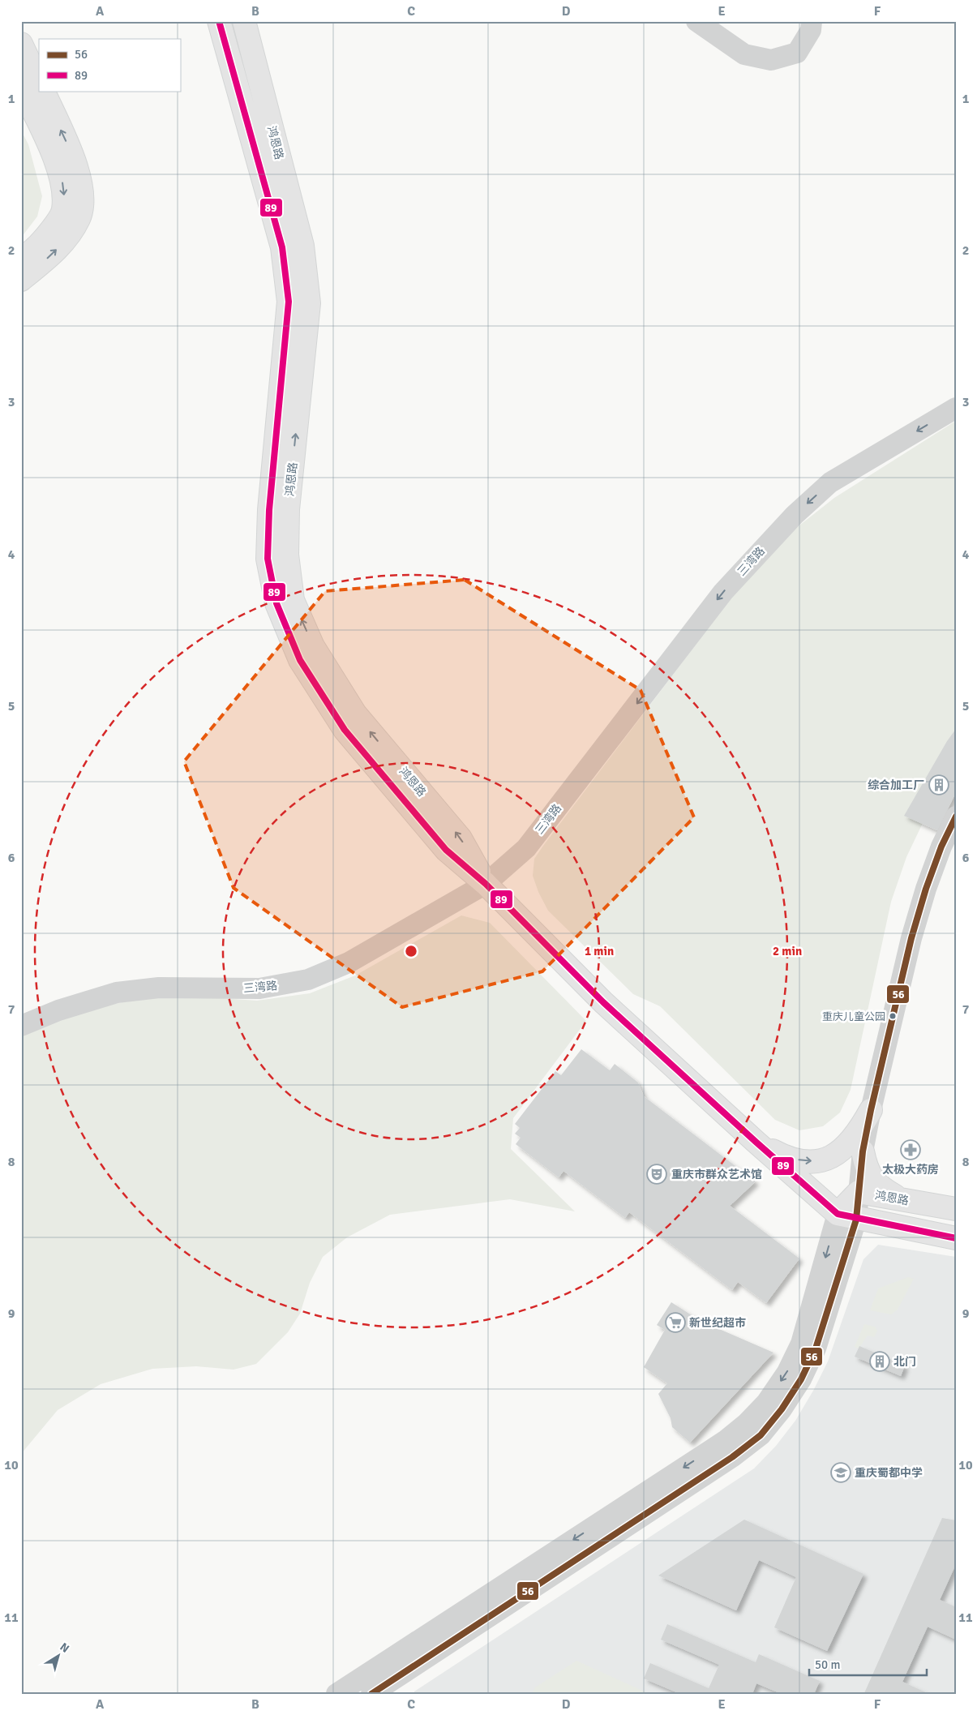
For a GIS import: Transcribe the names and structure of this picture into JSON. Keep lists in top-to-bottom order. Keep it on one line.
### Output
{"streets":{"main road":["鸿恩路"],"street":["三湾路"]},"crossings":[["鸿恩路","三湾路"]],"one_way":["三湾路"],"places":{"building":["综合加工厂","北门"],"other":["重庆儿童公园"],"pharmacy":["太极大药房"],"theatre":["重庆市群众艺术馆"],"supermarket":["新世纪超市"],"school or university":["重庆蜀都中学"]},"lines":["transit line 89","transit line 56"],"legend":["56","89"],"scale_bar":"50 m","north":"top right","grid":{"columns":["A","B","C","D","E","F"],"rows":["1","2","3","4","5","6","7","8","9","10","11"]},"rings":["1 min","2 min"]}
